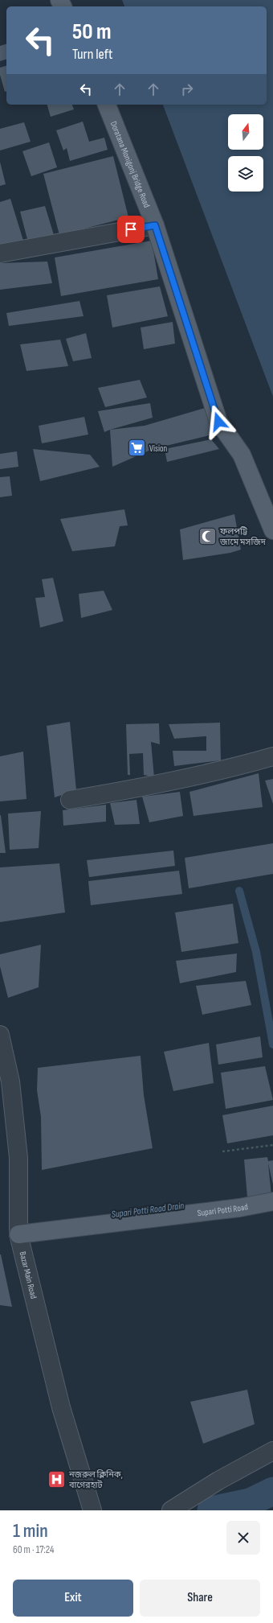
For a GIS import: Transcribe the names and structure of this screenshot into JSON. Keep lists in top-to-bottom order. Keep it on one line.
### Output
{"streets":{"main road":["Doratana Monigonj Bridge Road","Supari Potti Road"],"street":["Bazar Main Road"]},"crossings":[["Supari Potti Road","Bazar Main Road"]],"water":["Supari Potti Road Drain"],"places":{"supermarket":["Vision"],"mosque":["ফলপট্টি জামে মসজিদ"],"hospital":["নজরুল ক্লিনিক, বাগেরহাট"]},"north":"top","page":{"turn":["50 m","Turn left"],"heading":["1 min","60 m · 17:24"],"buttons":["Exit","Share"]}}
